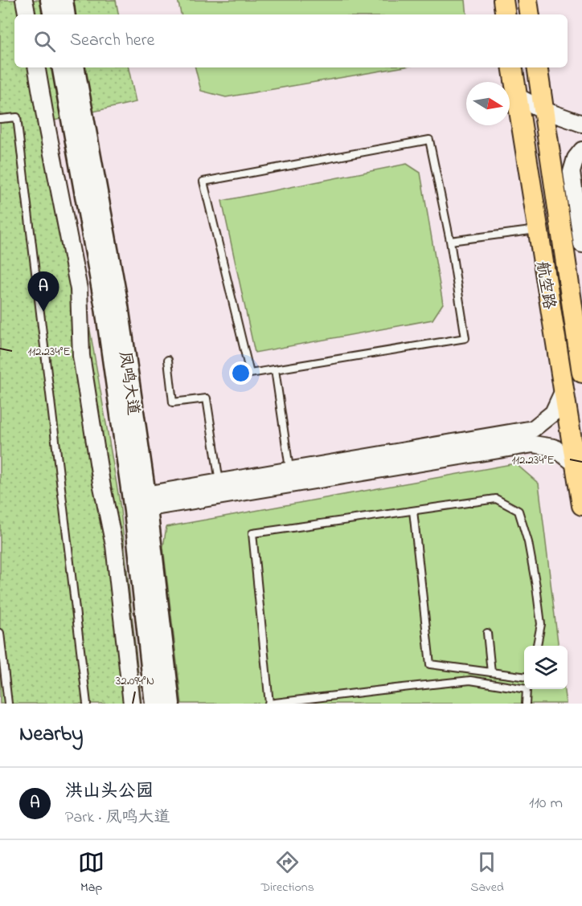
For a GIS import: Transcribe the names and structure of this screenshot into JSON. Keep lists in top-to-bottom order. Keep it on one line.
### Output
{"streets":{"main road":["航空路","凤鸣大道"]},"north":"right","page":{"search":"Search here","pins":"A","heading":"Nearby","list":[{"mark":"A","name":"洪山头公园","note":"Park · 凤鸣大道","value":"110 m"}],"nav":["Map","Directions","Saved"]},"coordinates":["112.234°E","32.094°N"]}
